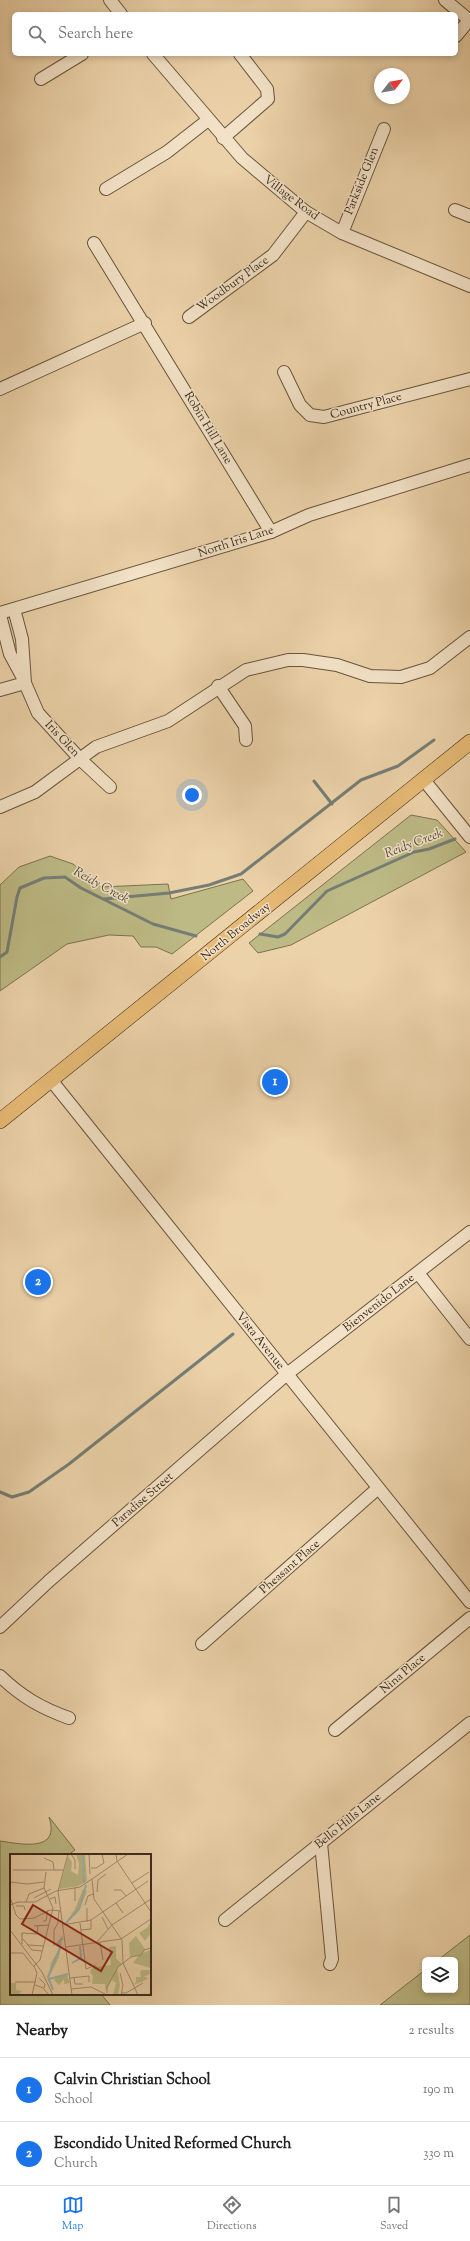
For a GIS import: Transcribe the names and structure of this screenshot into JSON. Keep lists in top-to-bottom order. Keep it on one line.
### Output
{"streets":{"main road":["North Broadway"],"street":["Parkside Glen","Village Road","Woodbury Place","Country Place","Robin Hill Lane","North Iris Lane","Iris Glen","Bienvenido Lane","Vista Avenue","Paradise Street","Pheasant Place","Nina Place","Bello Hills Lane"]},"crossings":[["Parkside Glen","Village Road"],["Village Road","Woodbury Place"],["Robin Hill Lane","North Iris Lane"],["North Iris Lane","Iris Glen"],["North Broadway","Vista Avenue"],["Bienvenido Lane","Vista Avenue"],["Bienvenido Lane","Paradise Street"],["Vista Avenue","Paradise Street"],["Vista Avenue","Pheasant Place"]],"water":["Reidy Creek"],"north":"top right","page":{"search":"Search here","pins":["1","2"],"heading":["Nearby","2 results"],"list":[{"mark":"1","name":"Calvin Christian School","note":"School","value":"190 m"},{"mark":"2","name":"Escondido United Reformed Church","note":"Church","value":"330 m"}],"nav":["Map","Directions","Saved"]}}
